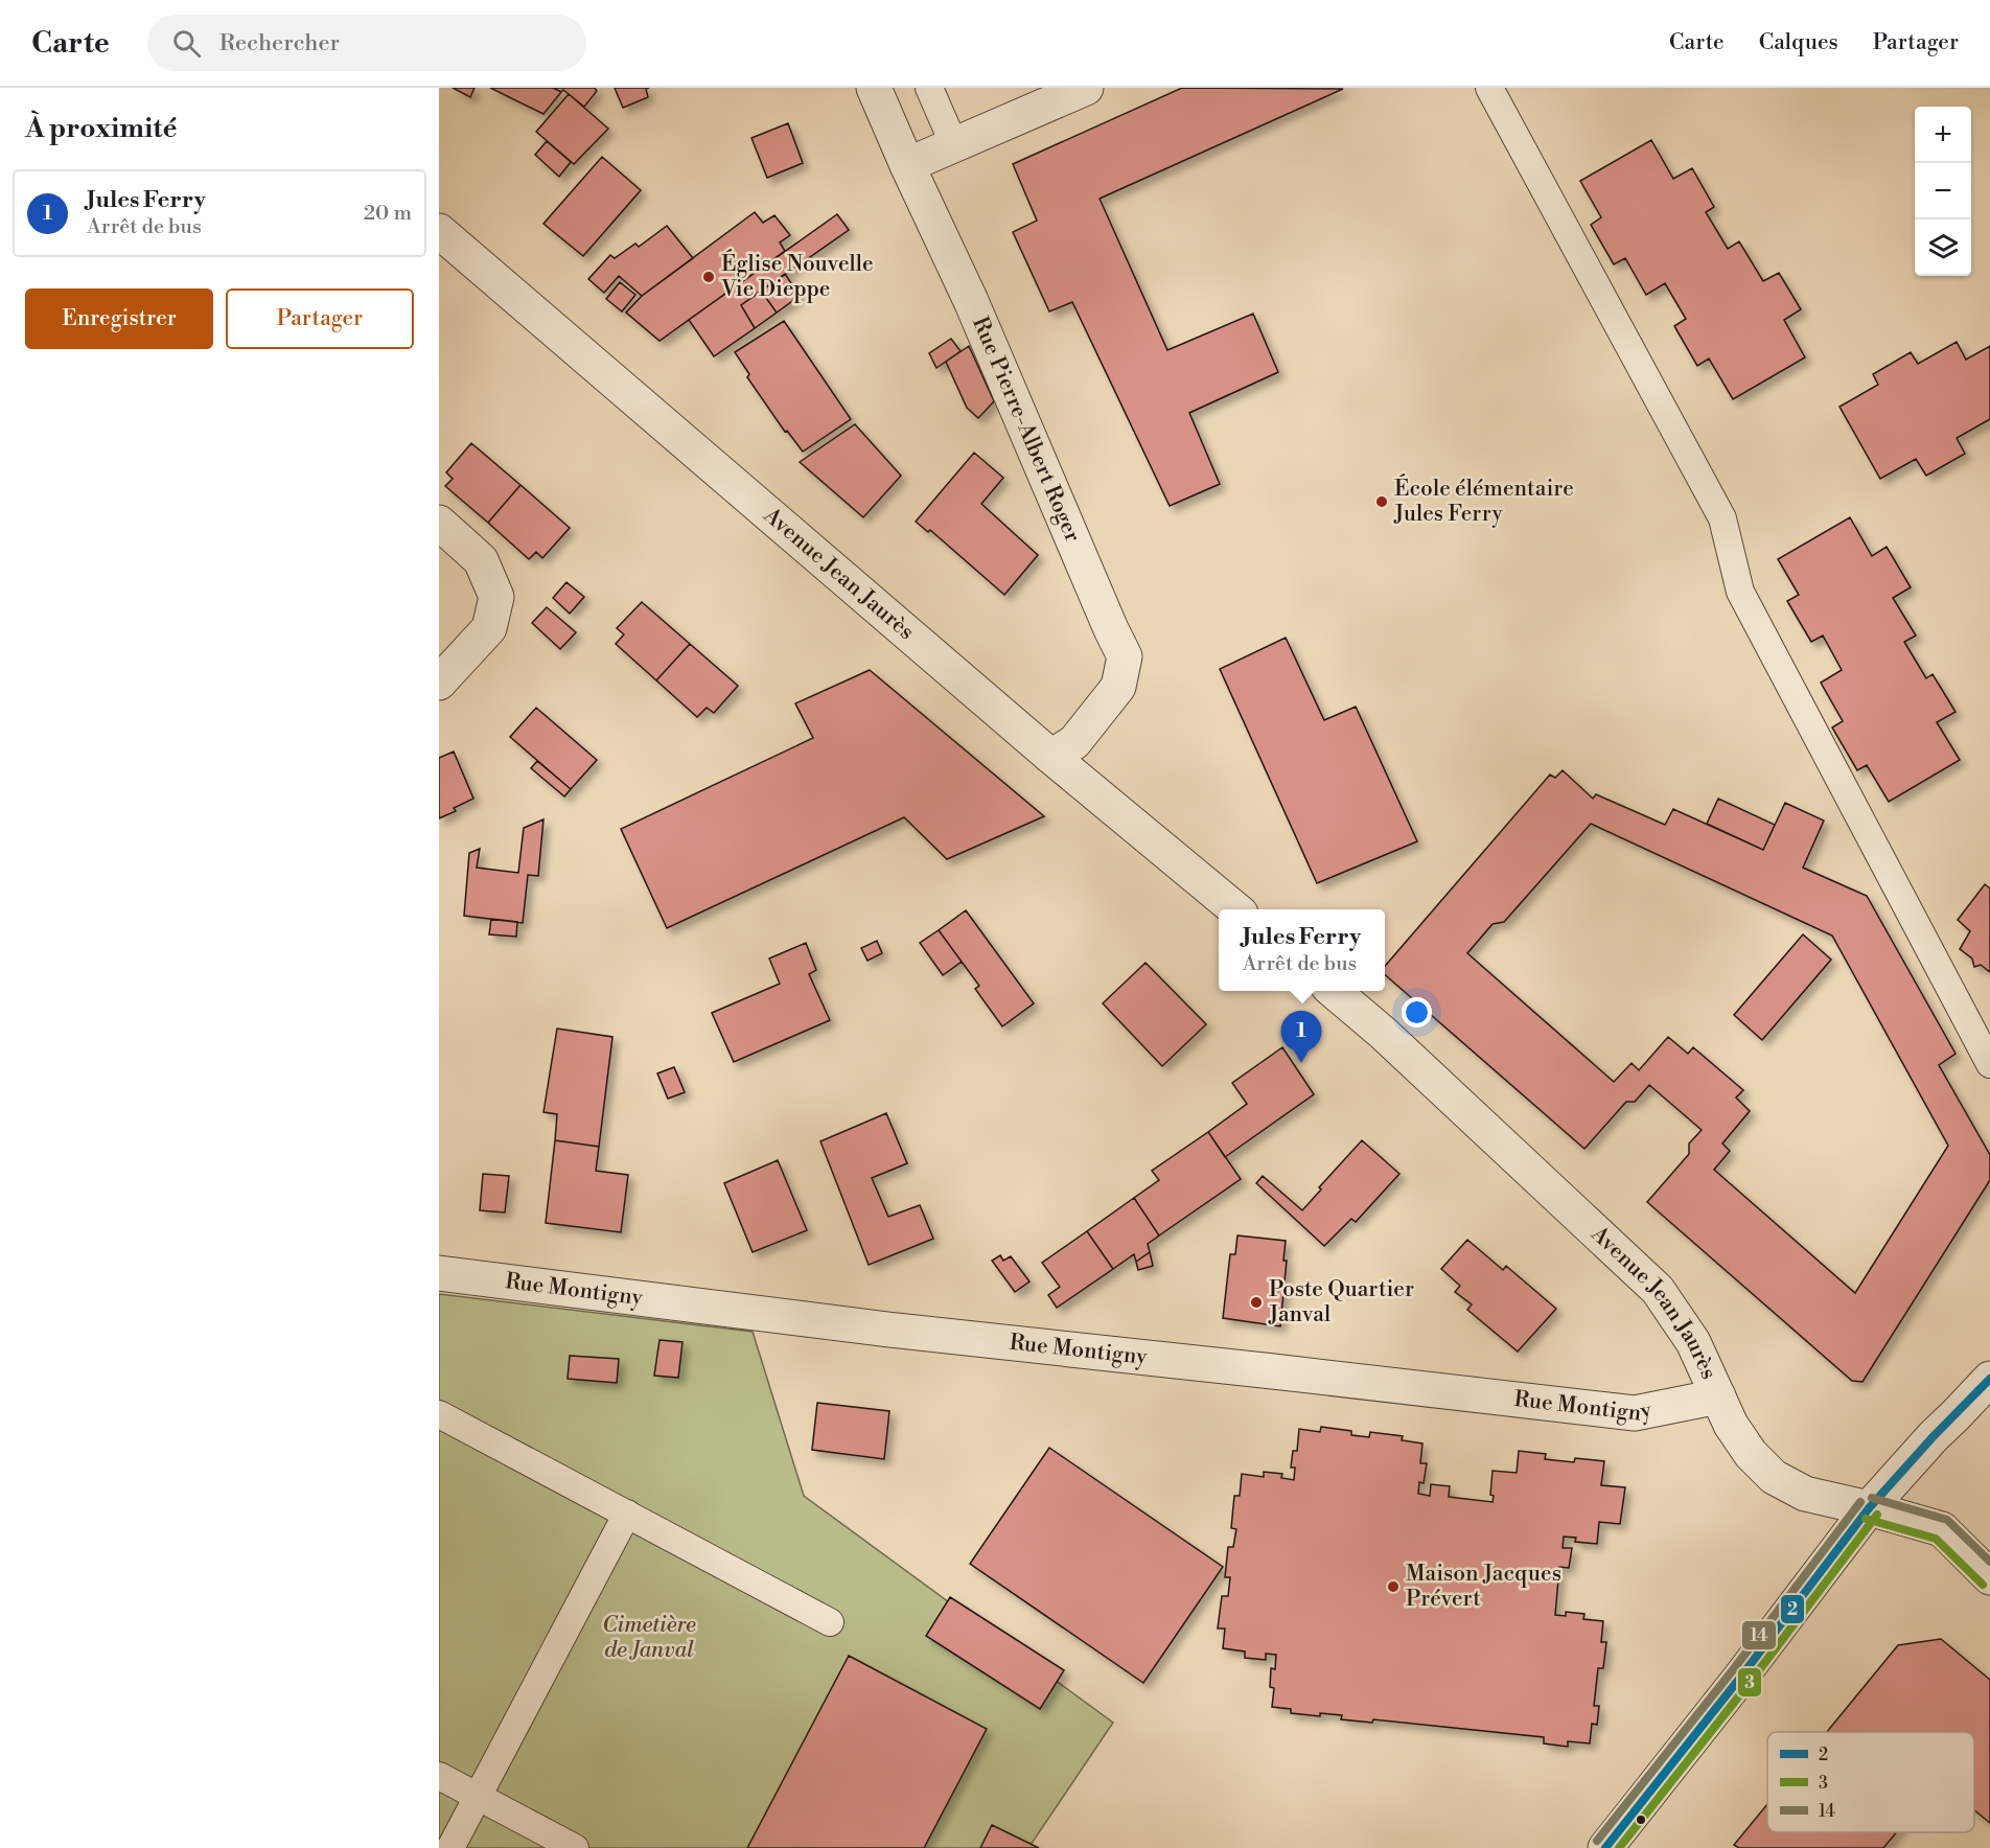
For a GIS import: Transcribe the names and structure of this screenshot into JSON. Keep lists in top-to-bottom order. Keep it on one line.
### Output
{"streets":{"street":["Rue Pierre-Albert Roger","Avenue Jean Jaurès","Rue Montigny"]},"crossings":[["Rue Pierre-Albert Roger","Avenue Jean Jaurès"],["Avenue Jean Jaurès","Rue Montigny"]],"parks":["Cimetière de Janval"],"places":["Église Nouvelle Vie Dieppe","École élémentaire Jules Ferry","Poste Quartier Janval","Maison Jacques Prévert"],"lines":["transit line 2","transit line 14","transit line 3"],"legend":["2","3","14"],"page":{"header":"Carte","search":"Rechercher","nav":["Carte","Calques","Partager"],"heading":"À proximité","map_buttons":["+","−"],"list":[{"mark":"1","name":"Jules Ferry","note":"Arrêt de bus","value":"20 m"}],"buttons":["Enregistrer","Partager"],"popup":["Jules Ferry","Arrêt de bus"],"pins":"1"}}
